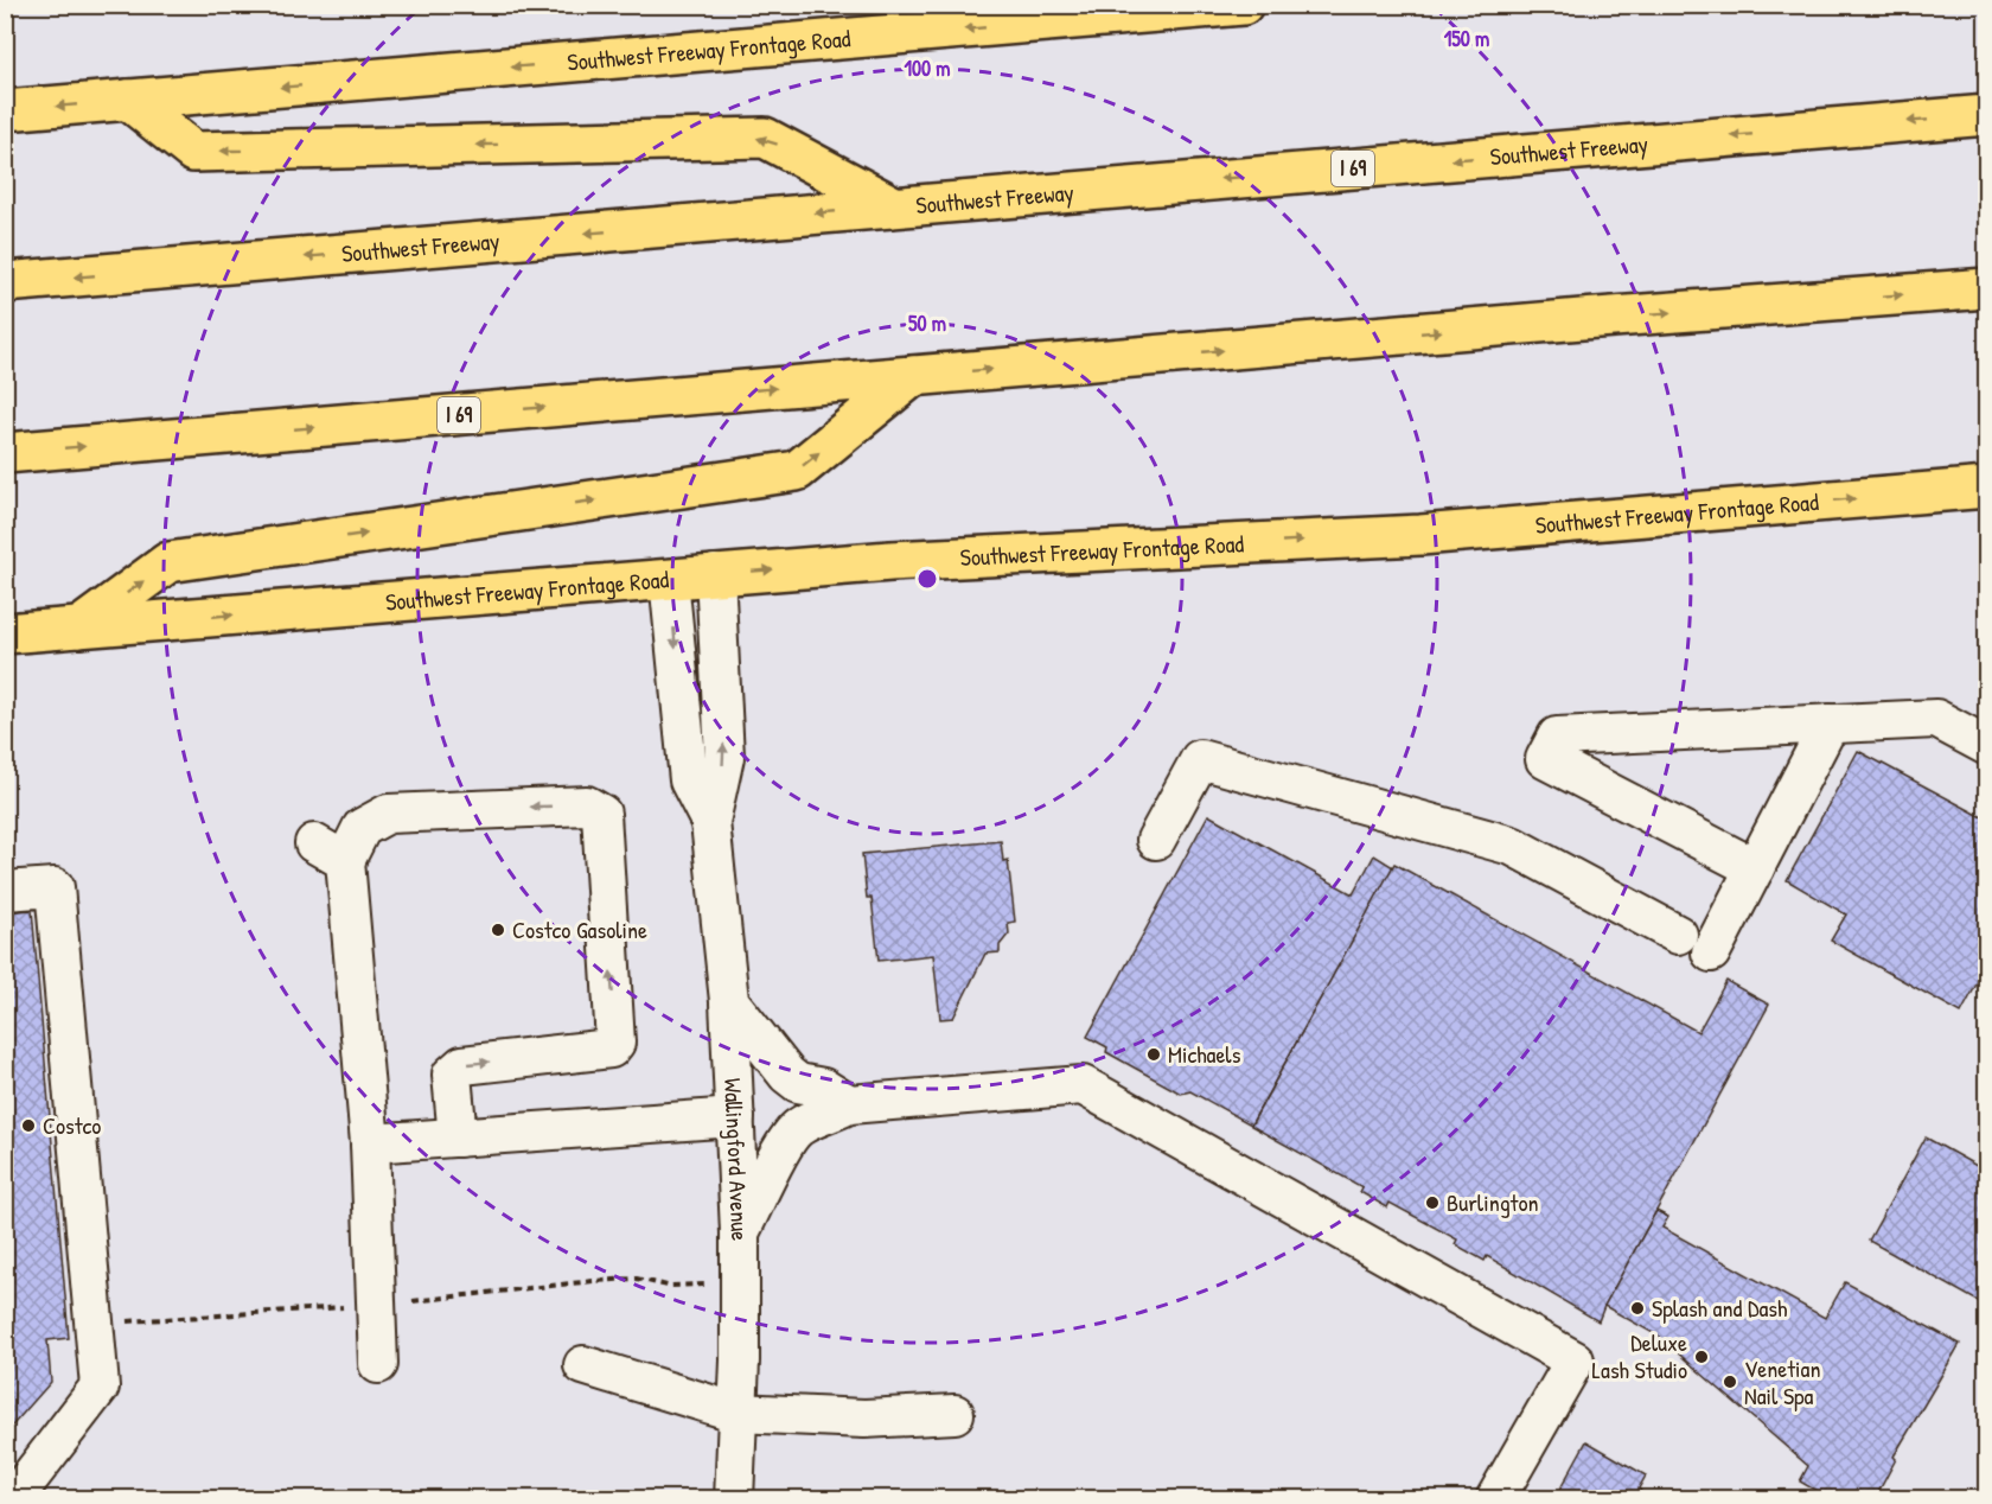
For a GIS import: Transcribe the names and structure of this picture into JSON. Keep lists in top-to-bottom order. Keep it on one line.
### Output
{"streets":{"main road":["Southwest Freeway Frontage Road","Southwest Freeway","I 69"],"street":["Wallingford Avenue"]},"crossings":[["Southwest Freeway Frontage Road","Wallingford Avenue"]],"places":["Costco Gasoline","Michaels","Costco","Burlington","Splash and Dash","Deluxe Lash Studio","Venetian Nail Spa"],"rings":["150 m","100 m","50 m"]}
